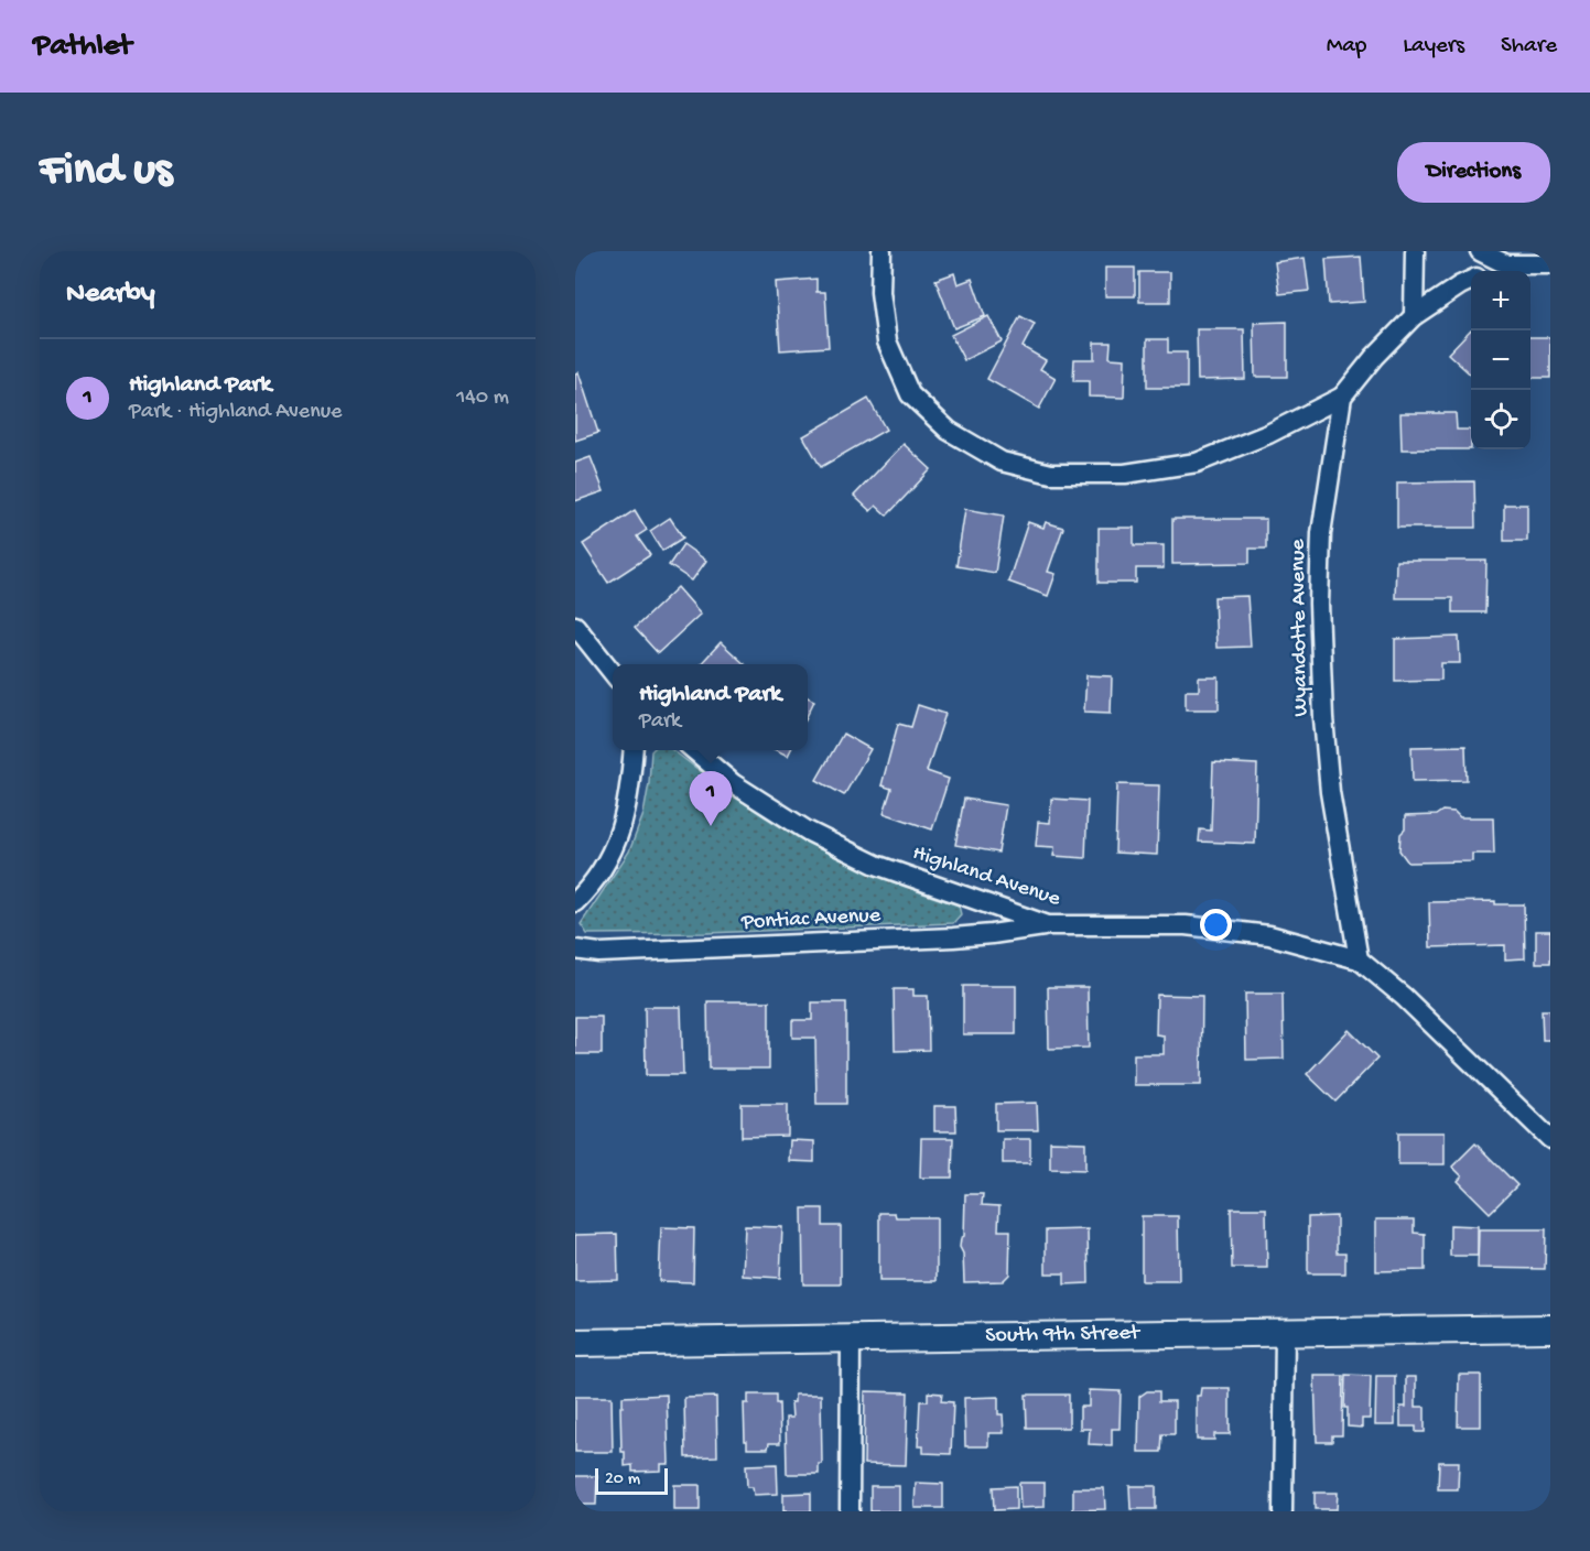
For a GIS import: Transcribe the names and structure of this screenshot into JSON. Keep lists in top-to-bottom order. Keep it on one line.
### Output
{"streets":{"street":["Wyandotte Avenue","Highland Avenue","Pontiac Avenue","South 9th Street"]},"crossings":[["Wyandotte Avenue","Highland Avenue"],["Highland Avenue","Pontiac Avenue"]],"scale_bar":"20 m","page":{"header":"Pathlet","nav":["Map","Layers","Share"],"buttons":"Directions","title":"Find us","heading":"Nearby","map_buttons":["+","−"],"list":[{"mark":"1","name":"Highland Park","note":"Park · Highland Avenue","value":"140 m"}],"popup":["Highland Park","Park"],"pins":"1","scale":"20 m"}}
